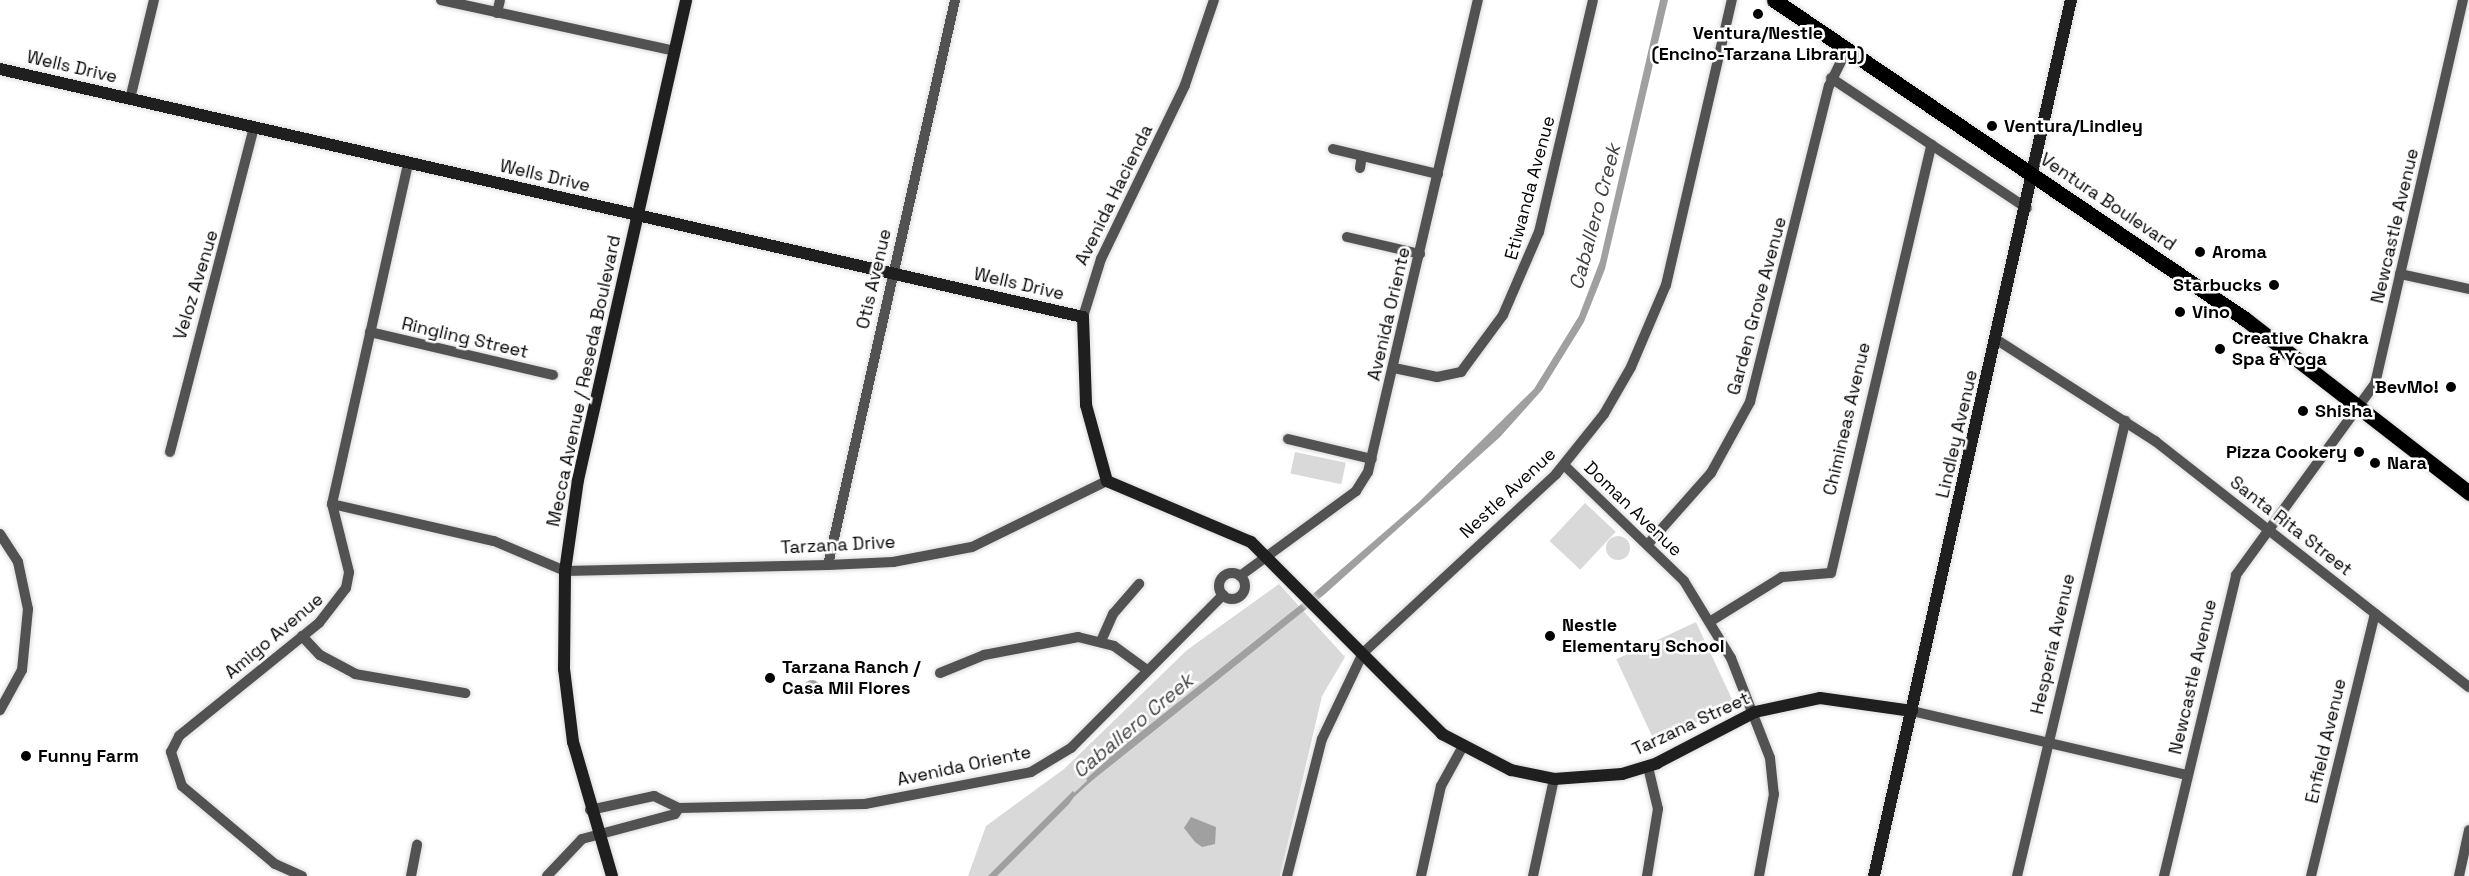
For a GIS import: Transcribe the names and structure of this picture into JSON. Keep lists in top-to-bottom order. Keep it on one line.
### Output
{"streets":{"main road":["Ventura Boulevard"],"street":["Wells Drive","Etiwanda Avenue","Avenida Hacienda","Newcastle Avenue","Otis Avenue","Veloz Avenue","Garden Grove Avenue","Avenida Oriente","Ringling Street","Mecca Avenue / Reseda Boulevard","Chimineas Avenue","Lindley Avenue","Nestle Avenue","Doman Avenue","Santa Rita Street","Tarzana Drive","Amigo Avenue","Hesperia Avenue","Tarzana Street","Enfield Avenue"]},"crossings":[["Wells Drive","Avenida Hacienda"],["Wells Drive","Otis Avenue"],["Wells Drive","Veloz Avenue"],["Wells Drive","Mecca Avenue / Reseda Boulevard"],["Wells Drive","Amigo Avenue"],["Etiwanda Avenue","Avenida Oriente"],["Avenida Hacienda","Tarzana Drive"],["Ventura Boulevard","Newcastle Avenue"],["Ventura Boulevard","Garden Grove Avenue"],["Ventura Boulevard","Lindley Avenue"],["Newcastle Avenue","Santa Rita Street"],["Newcastle Avenue","Tarzana Street"],["Otis Avenue","Tarzana Drive"],["Garden Grove Avenue","Doman Avenue"],["Avenida Oriente","Mecca Avenue / Reseda Boulevard"],["Avenida Oriente","Tarzana Street"],["Ringling Street","Amigo Avenue"],["Mecca Avenue / Reseda Boulevard","Tarzana Drive"],["Chimineas Avenue","Doman Avenue"],["Lindley Avenue","Santa Rita Street"],["Lindley Avenue","Tarzana Street"],["Nestle Avenue","Doman Avenue"],["Nestle Avenue","Tarzana Street"],["Doman Avenue","Tarzana Street"],["Santa Rita Street","Hesperia Avenue"],["Santa Rita Street","Enfield Avenue"],["Tarzana Drive","Amigo Avenue"],["Hesperia Avenue","Tarzana Street"]],"water":["Caballero Creek"],"places":["Ventura/Nestle (Encino-Tarzana Library)","Ventura/Lindley","Aroma","Starbucks","Vino","Creative Chakra Spa & Yoga","BevMo!","Shisha","Pizza Cookery","Nara","Nestle Elementary School","Tarzana Ranch / Casa Mil Flores","Funny Farm"]}
